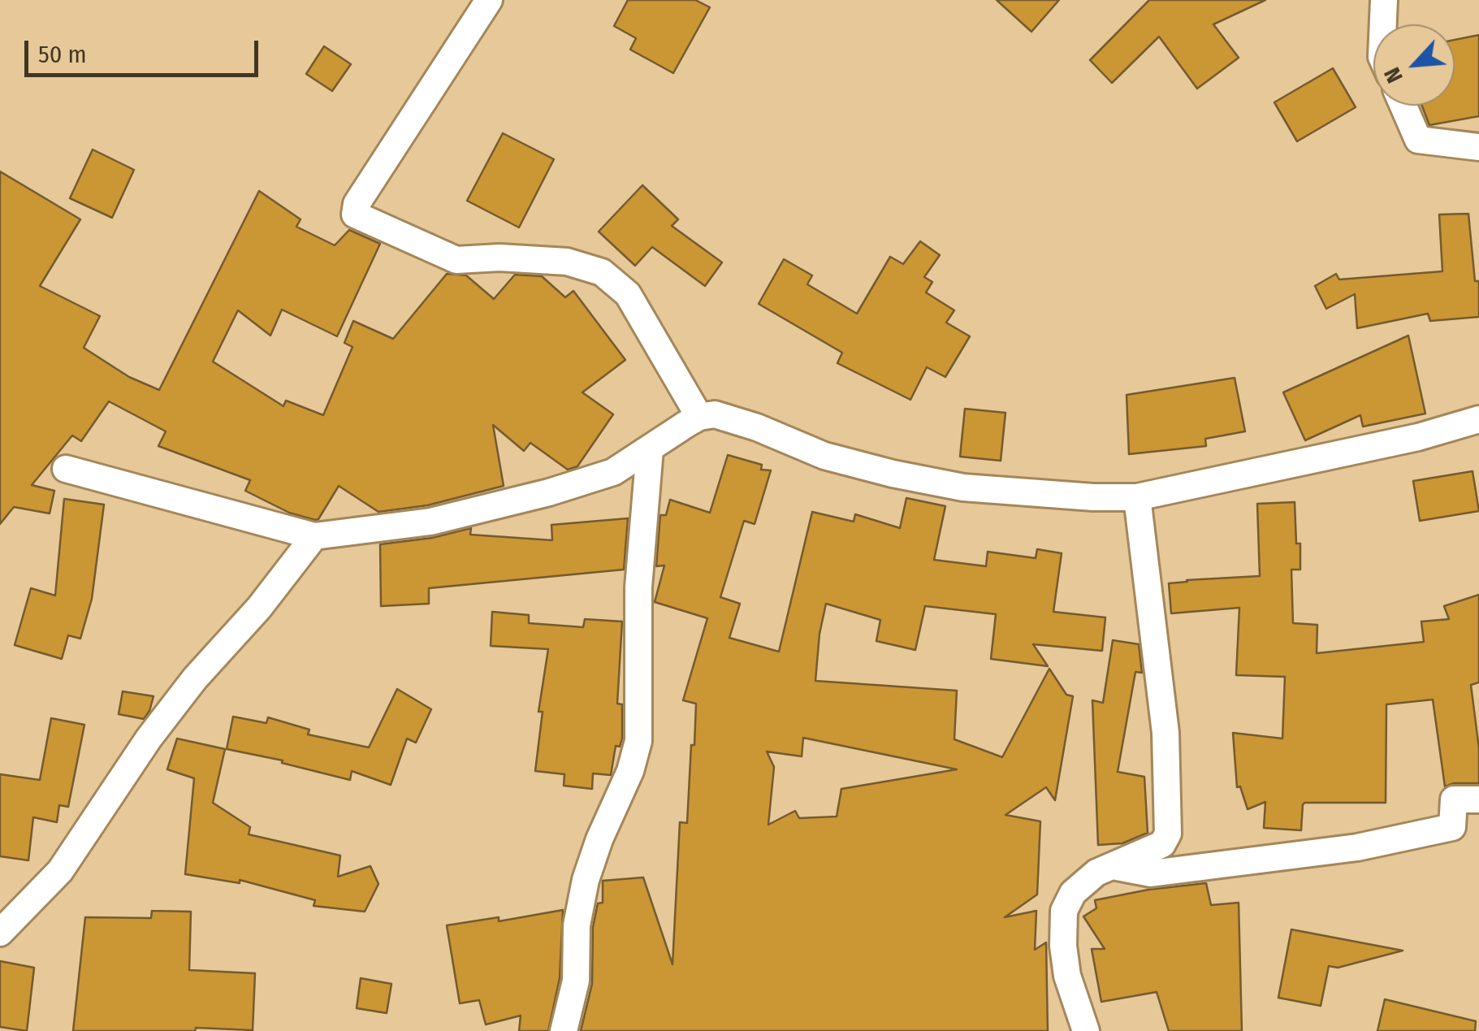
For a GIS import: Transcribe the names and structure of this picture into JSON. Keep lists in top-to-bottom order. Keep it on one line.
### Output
{"scale_bar":"50 m","north":"bottom left"}
